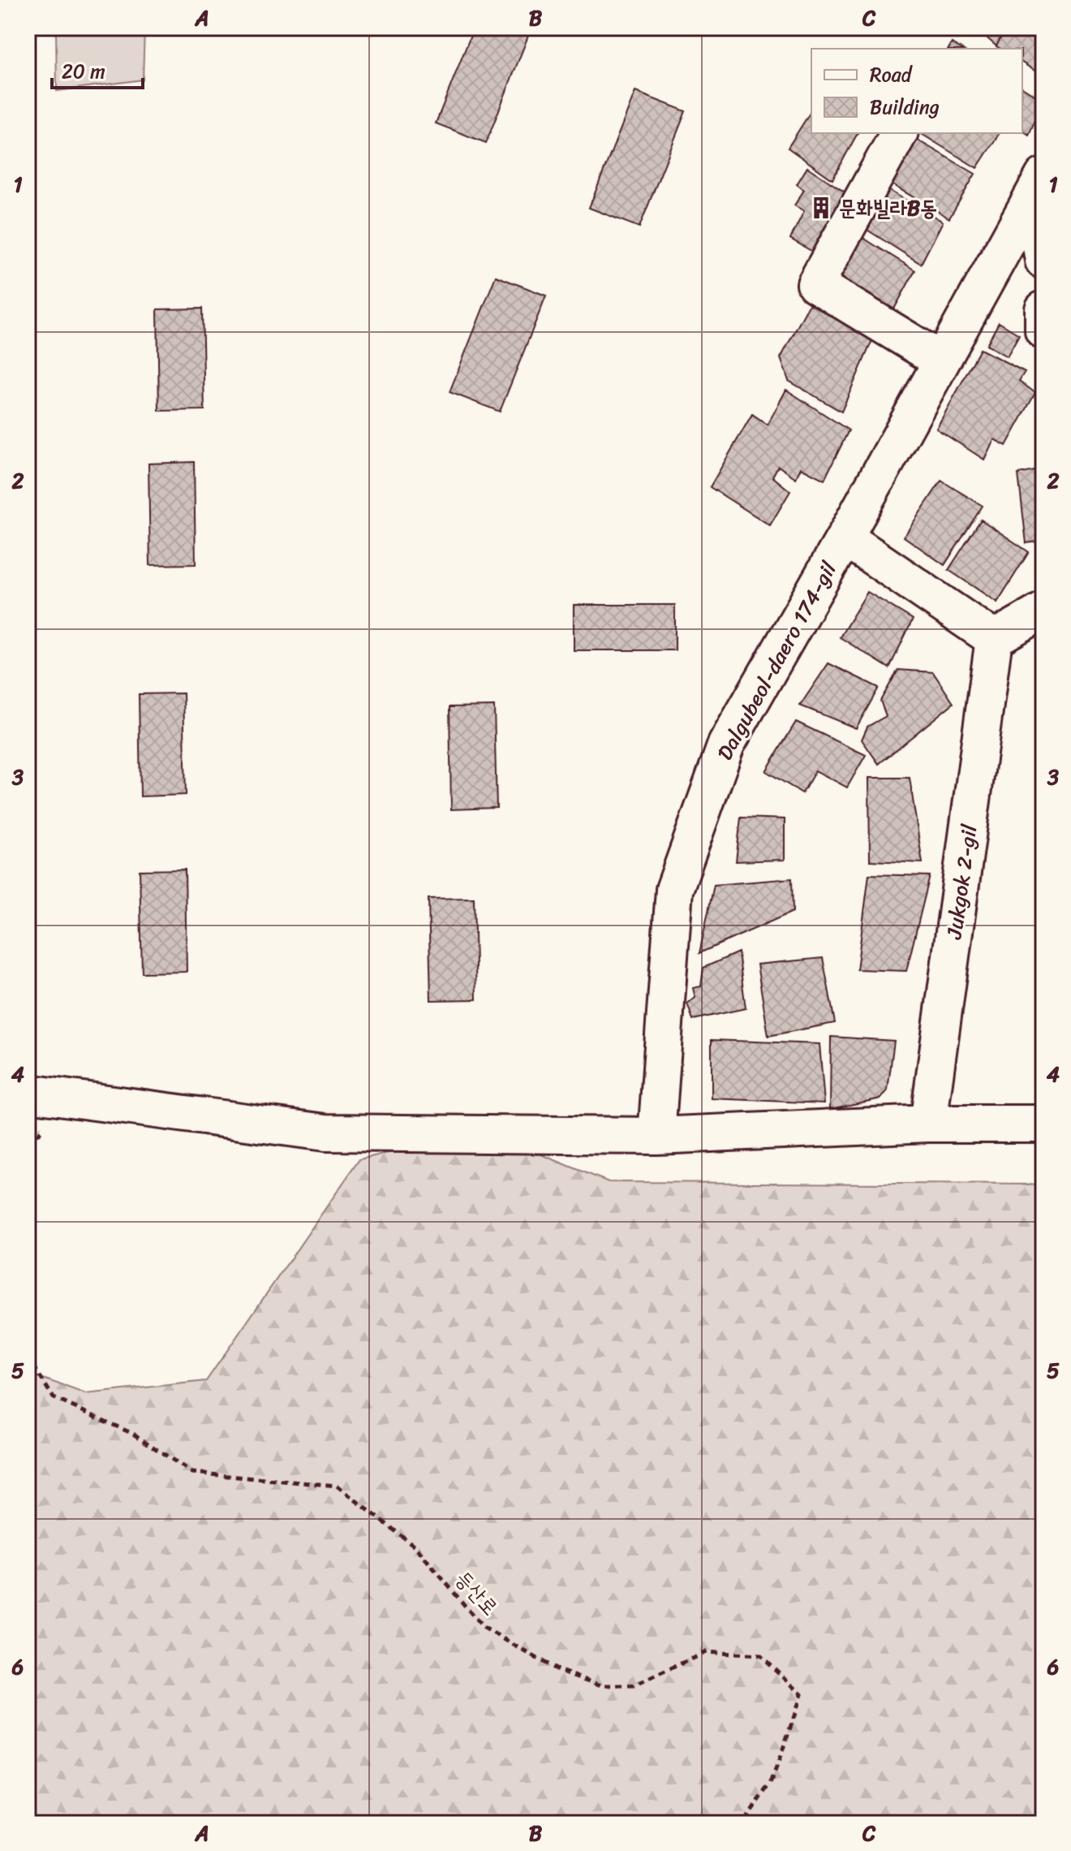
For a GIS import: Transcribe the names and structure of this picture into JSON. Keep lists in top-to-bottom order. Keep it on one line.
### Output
{"streets":{"street":["Dalgubeol-daero 174-gil","Jukgok 2-gil"],"path":["등산로"]},"places":{"building":["문화빌라B동"]},"legend":["Road","Building"],"scale_bar":"20 m","grid":{"columns":["A","B","C"],"rows":["1","2","3","4","5","6"]}}
